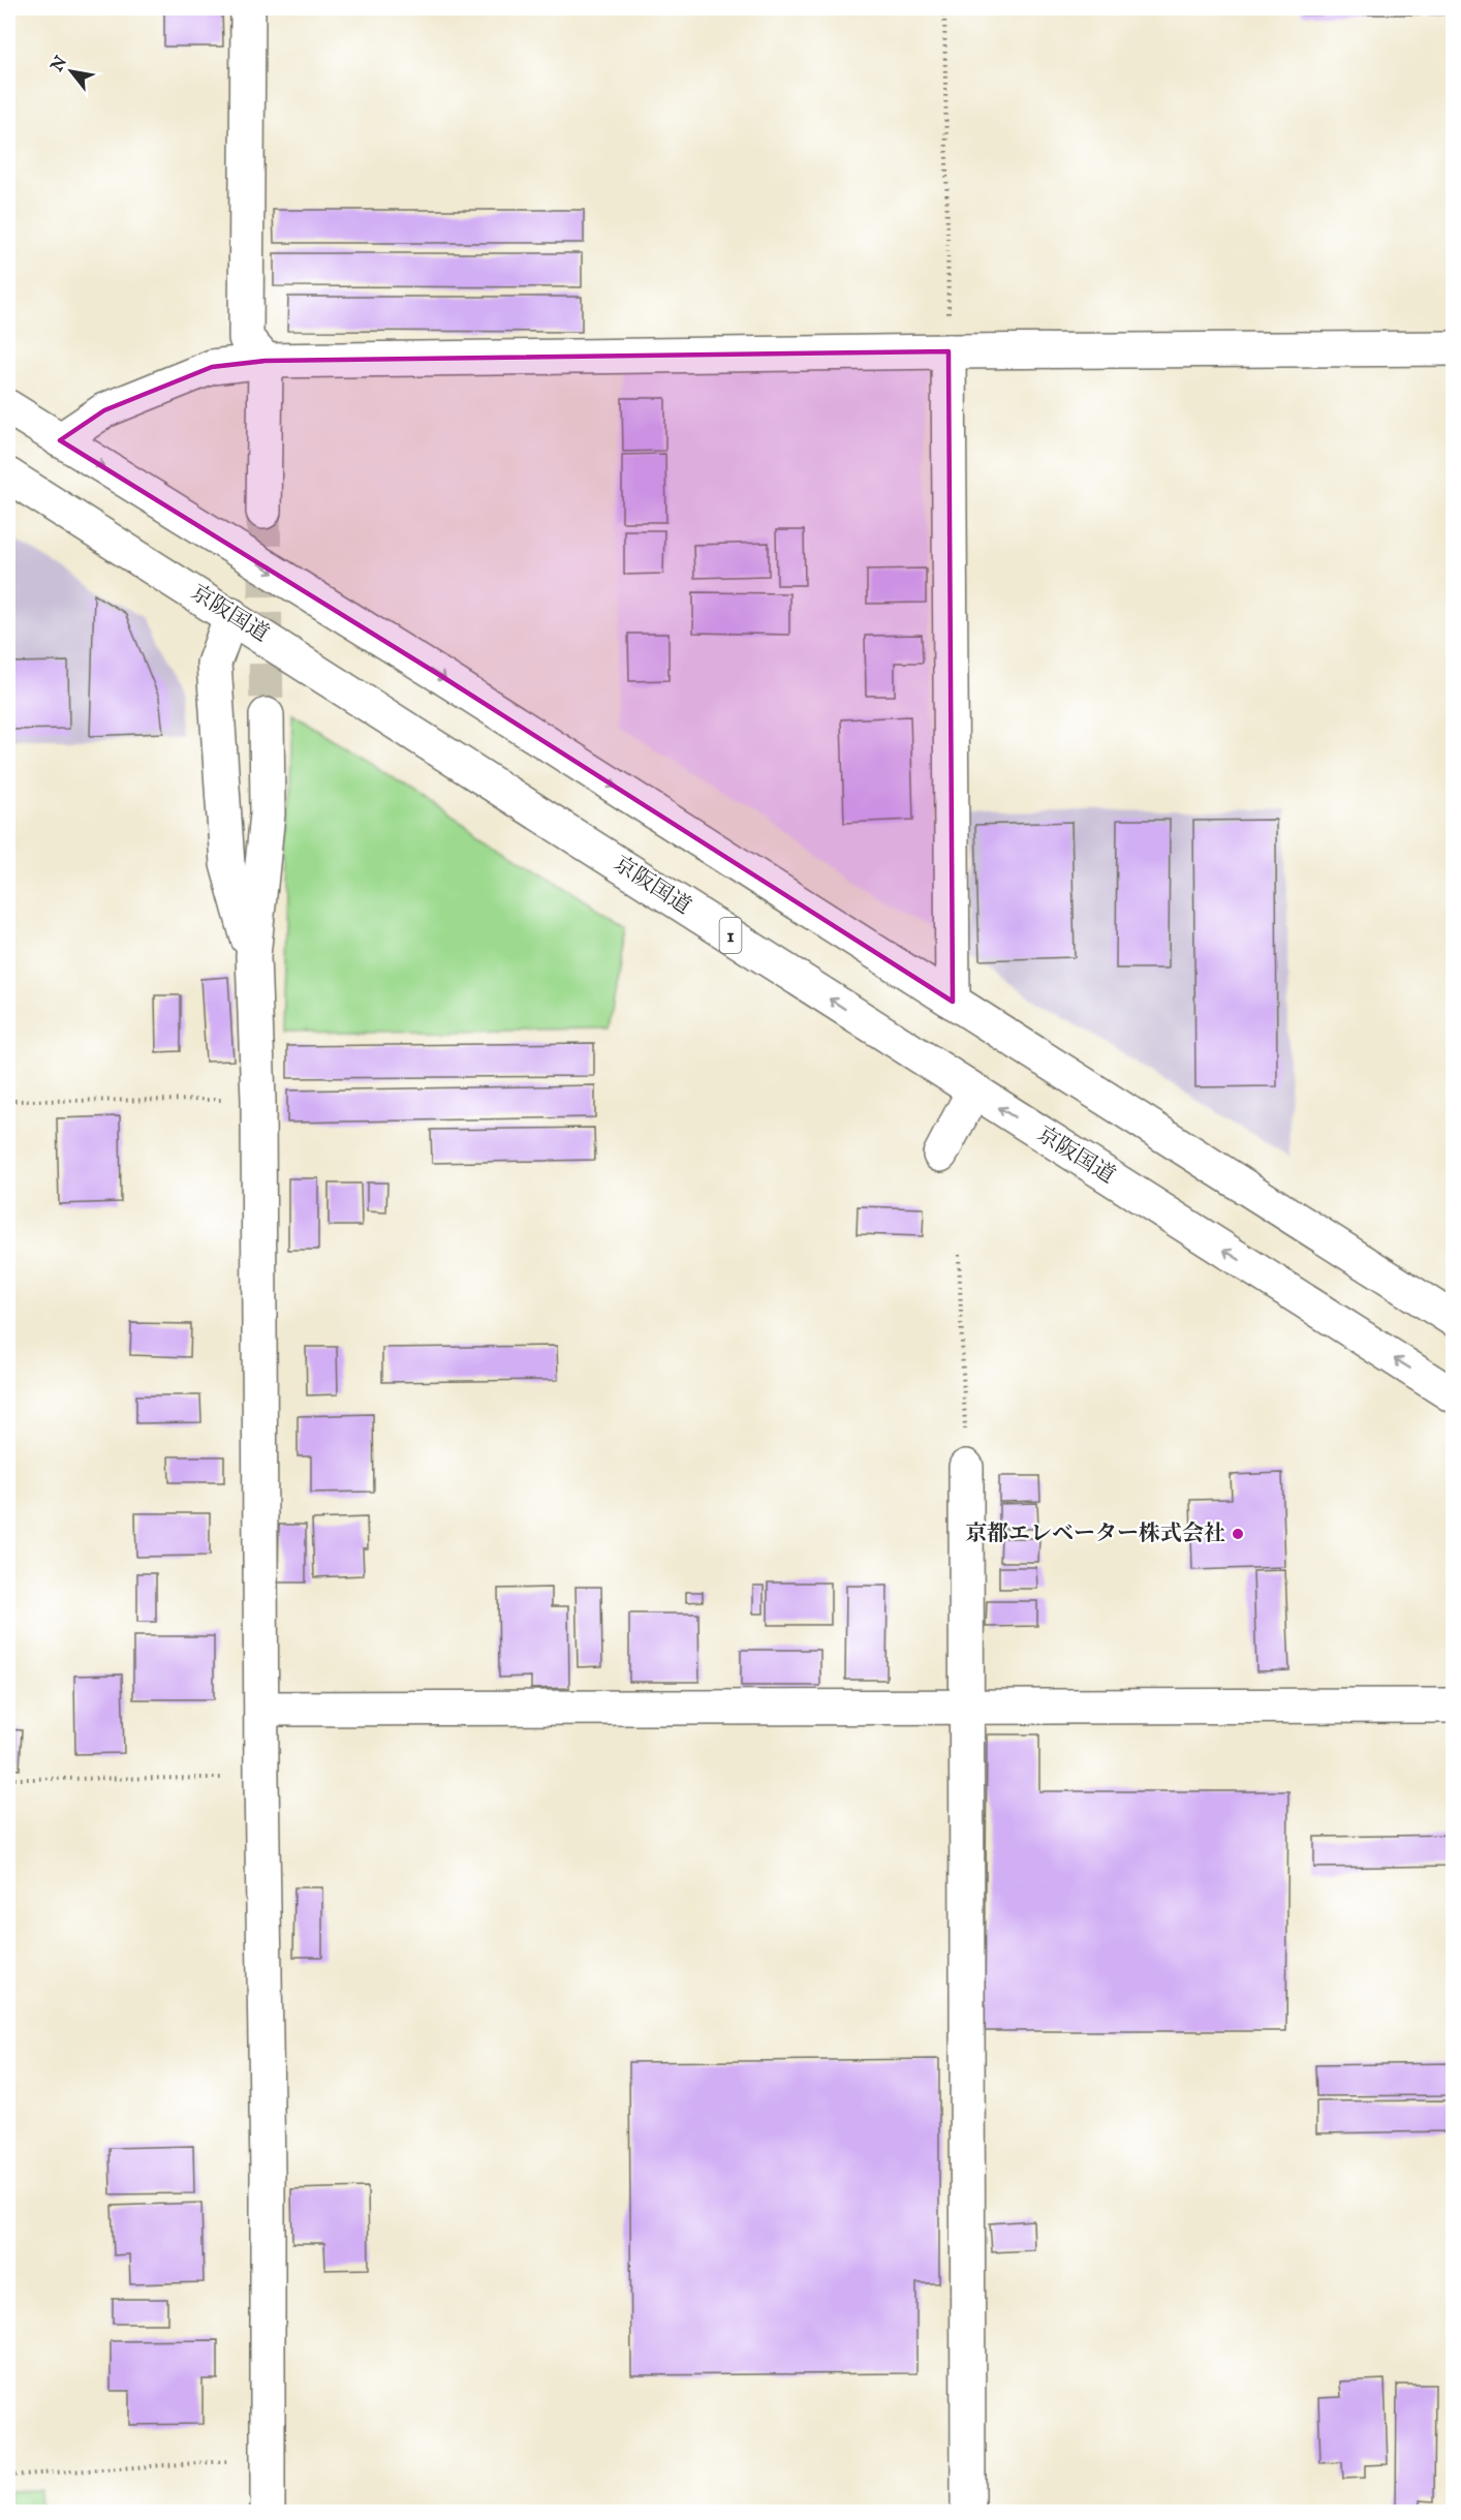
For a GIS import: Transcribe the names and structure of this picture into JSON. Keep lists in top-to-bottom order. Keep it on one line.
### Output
{"streets":{"main road":["京阪国道","1"]},"places":["京都エレベーター株式会社"],"north":"top left"}
